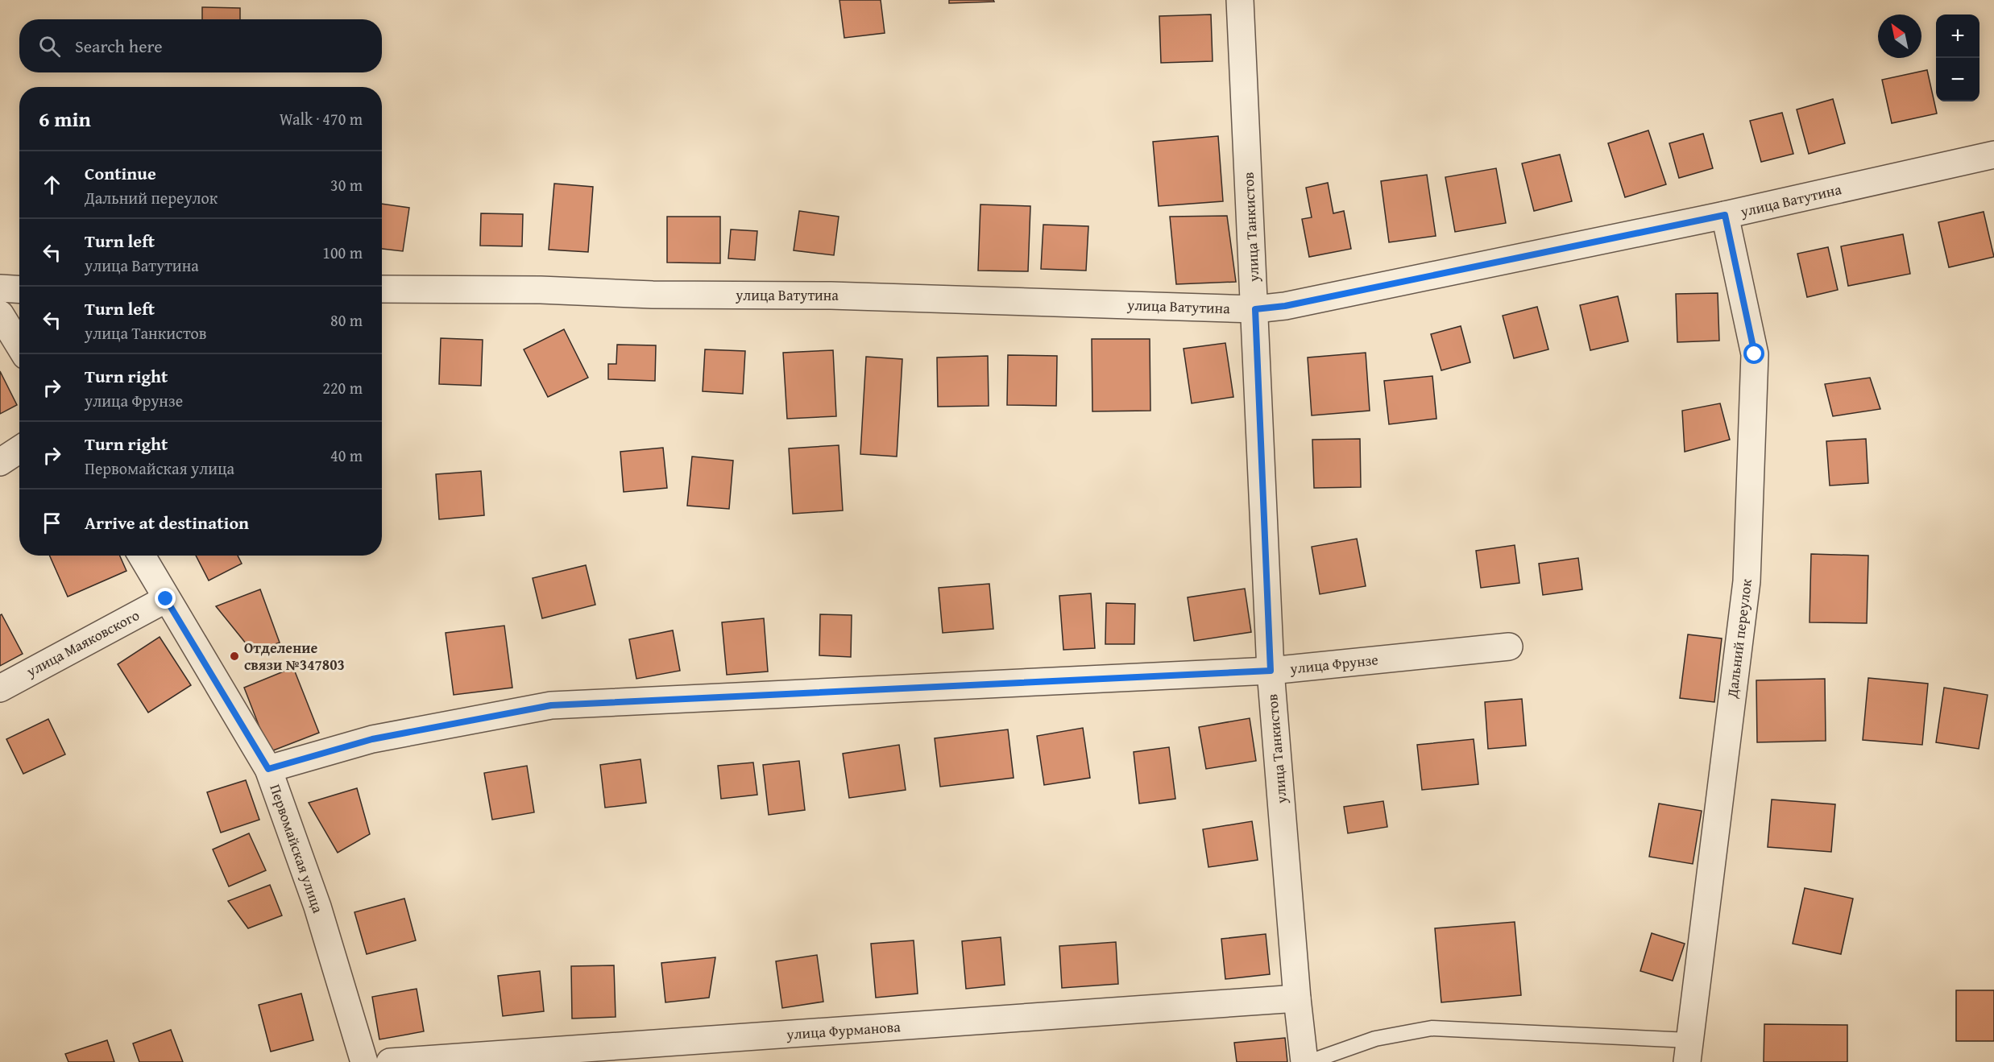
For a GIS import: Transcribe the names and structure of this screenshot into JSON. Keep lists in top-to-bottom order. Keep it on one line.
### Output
{"streets":{"street":["улица Ватутина","улица Танкистов","Дальний переулок","улица Маяковского","улица Фрунзе","Первомайская улица","улица Фурманова"]},"crossings":[["улица Ватутина","улица Танкистов"],["улица Ватутина","Дальний переулок"],["улица Танкистов","улица Фрунзе"],["улица Танкистов","улица Фурманова"],["улица Маяковского","Первомайская улица"],["улица Фрунзе","Первомайская улица"]],"places":["Отделение связи №347803"],"north":"top left","page":{"map_buttons":["+","−"],"search":"Search here","heading":["6 min","Walk · 470 m"],"list":[["Continue","Дальний переулок","30 m"],["Turn left","улица Ватутина","100 m"],["Turn left","улица Танкистов","80 m"],["Turn right","улица Фрунзе","220 m"],["Turn right","Первомайская улица","40 m"],"Arrive at destination"]}}
